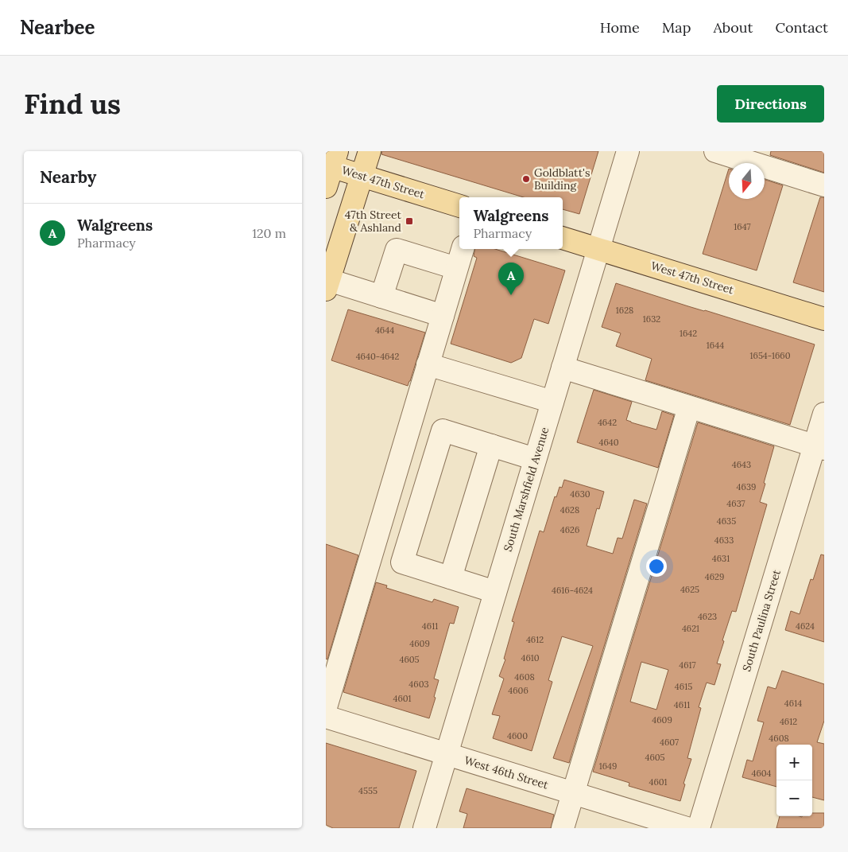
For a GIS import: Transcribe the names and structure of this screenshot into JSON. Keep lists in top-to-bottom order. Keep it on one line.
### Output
{"streets":{"main road":["West 47th Street"],"street":["South Marshfield Avenue","South Paulina Street","West 46th Street"]},"crossings":[["West 47th Street","South Marshfield Avenue"],["South Marshfield Avenue","West 46th Street"]],"places":{"other":["Goldblatt's Building"],"transit":["47th Street & Ashland"]},"house_numbers":["1647","1628","1632","4644","1642","1644","1654-1660","4640-4642","4642","4640","4643","4639","4630","4637","4628","4635","4626","4633","4631","4629","4625","4616-4624","4623","4611","4624","4621","4612","4609","4610","4605","4617","4608","4603","4615","4606","4601","4614","4611","4609","4612","4600","4608","4607","4605","1649","4604","4601","4555"],"north":"bottom","page":{"header":"Nearbee","nav":["Home","Map","About","Contact"],"buttons":"Directions","title":"Find us","heading":"Nearby","popup":["Walgreens","Pharmacy"],"list":[{"mark":"A","name":"Walgreens","note":"Pharmacy","value":"120 m"}],"pins":"A","map_buttons":["+","−"]}}
